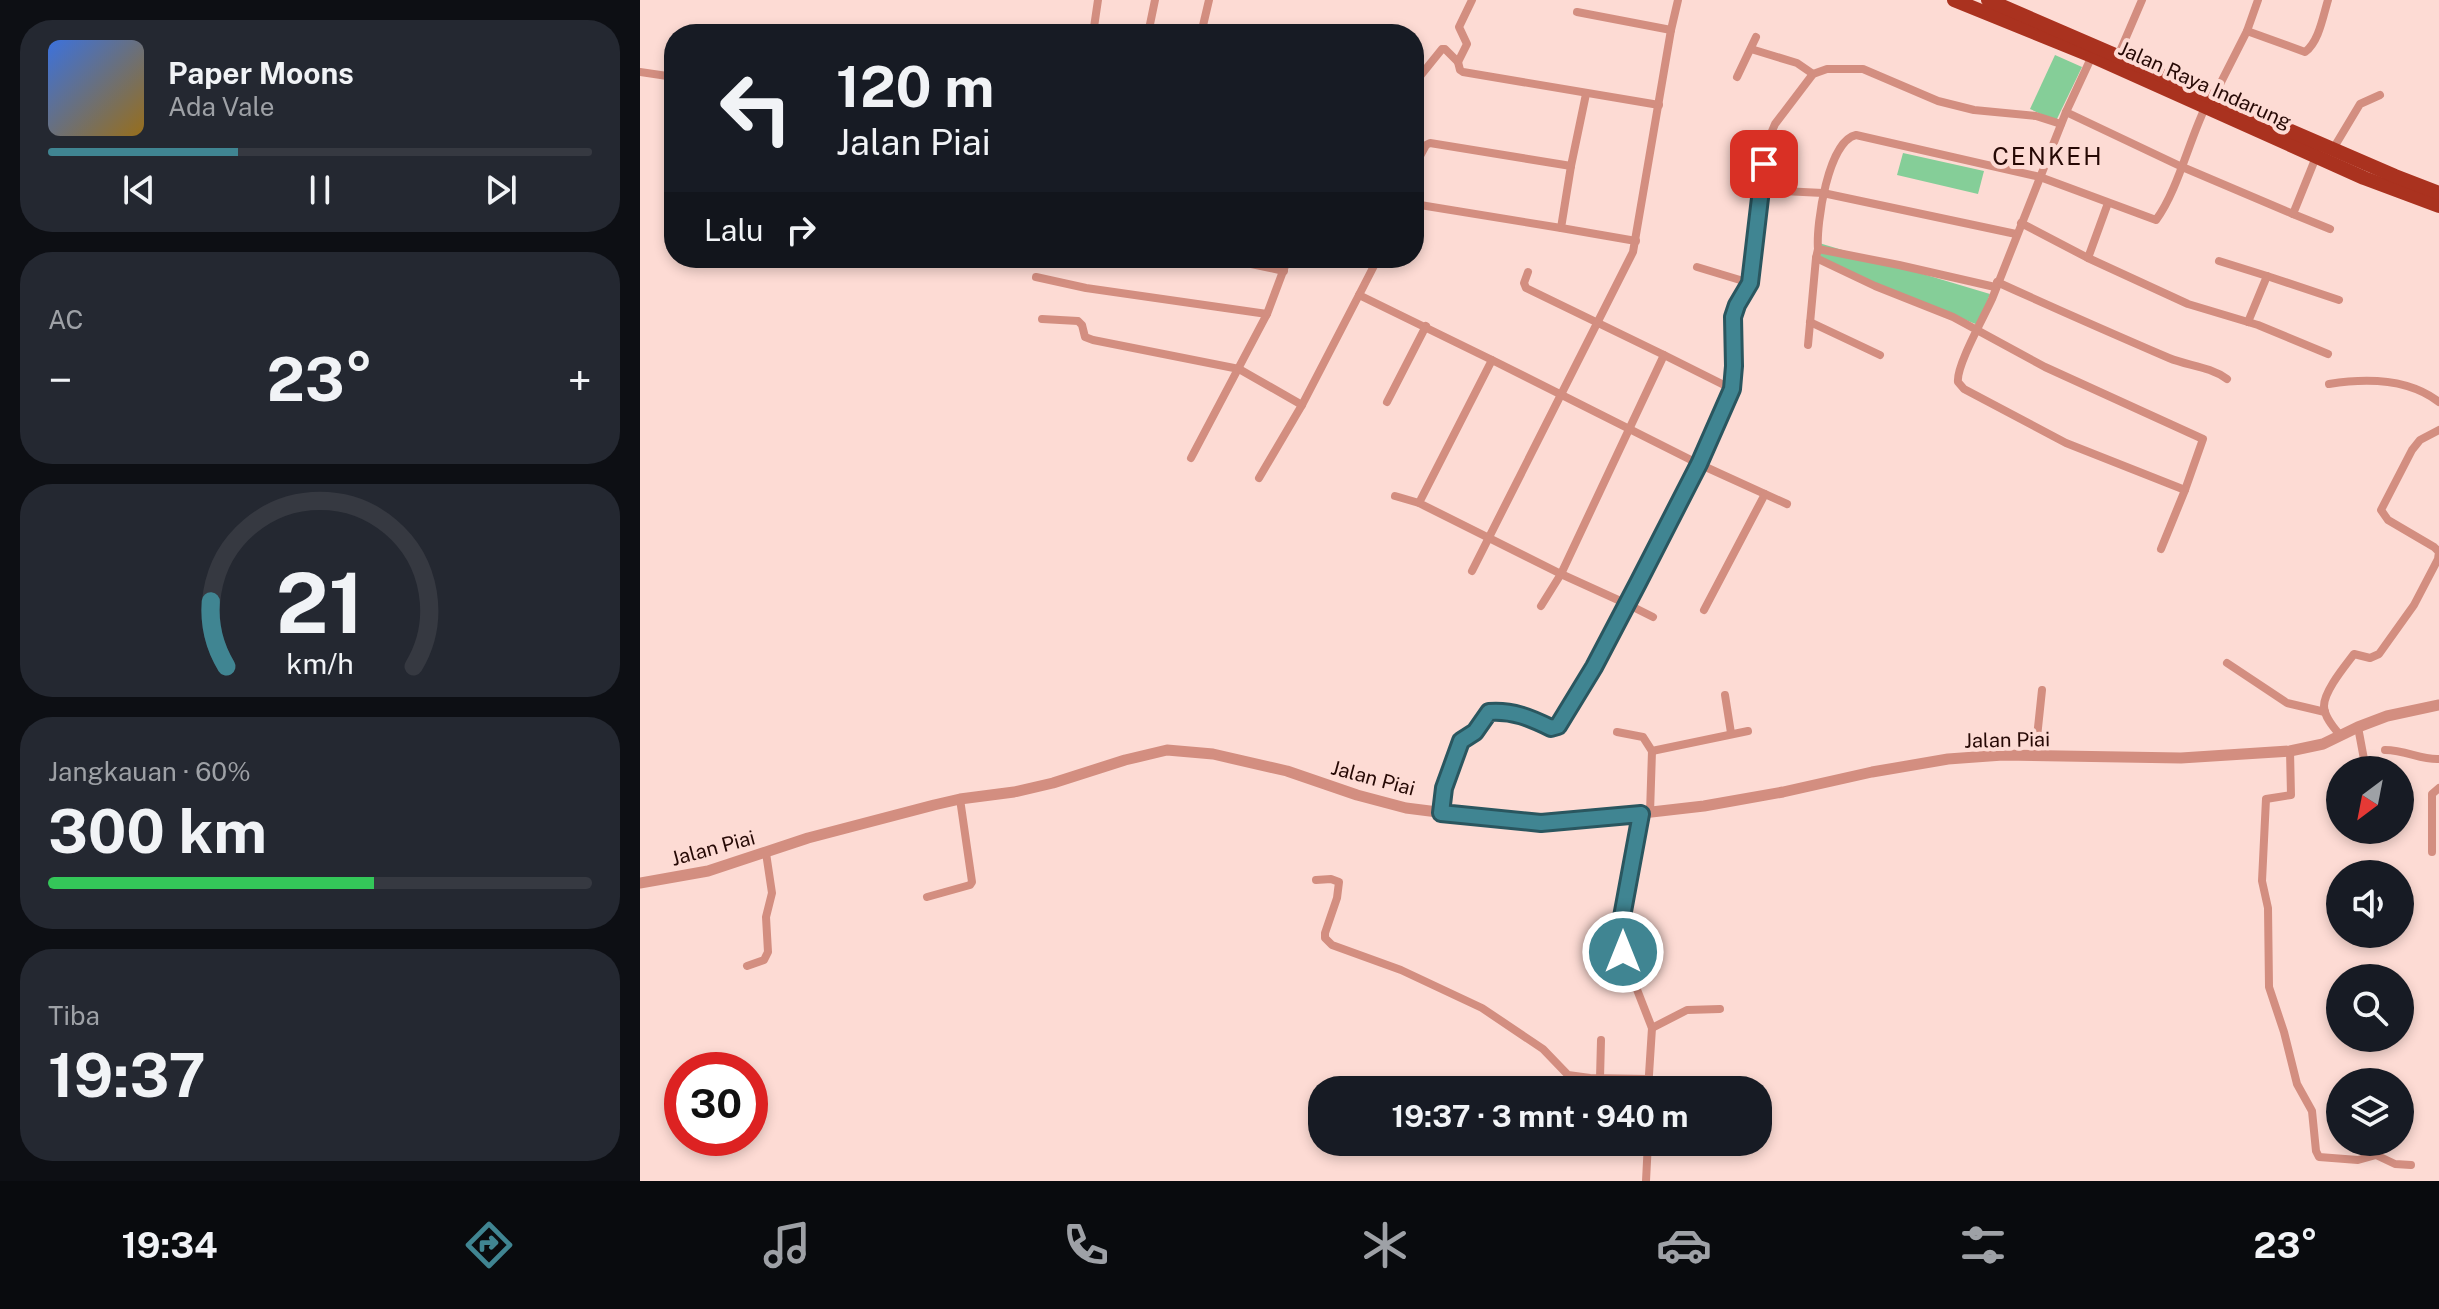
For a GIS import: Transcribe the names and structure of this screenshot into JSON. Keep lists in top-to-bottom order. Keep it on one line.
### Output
{"streets":{"highway":["Jalan Raya Indarung"],"street":["Jalan Piai"]},"districts":["CENKEH"],"north":"bottom left","page":{"turn":["120 m","Jalan Piai"],"song":["Paper Moons","Ada Vale"],"then":"Lalu","tile":["AC",["Jangkauan · 60%","300 km"],["Tiba","19:37"]],"heat":["−","23°","+"],"limit":"30","trip":"19:37 · 3 mnt · 940 m","tabs":["19:34","23°"],"gauge":["21","km/h"]}}
